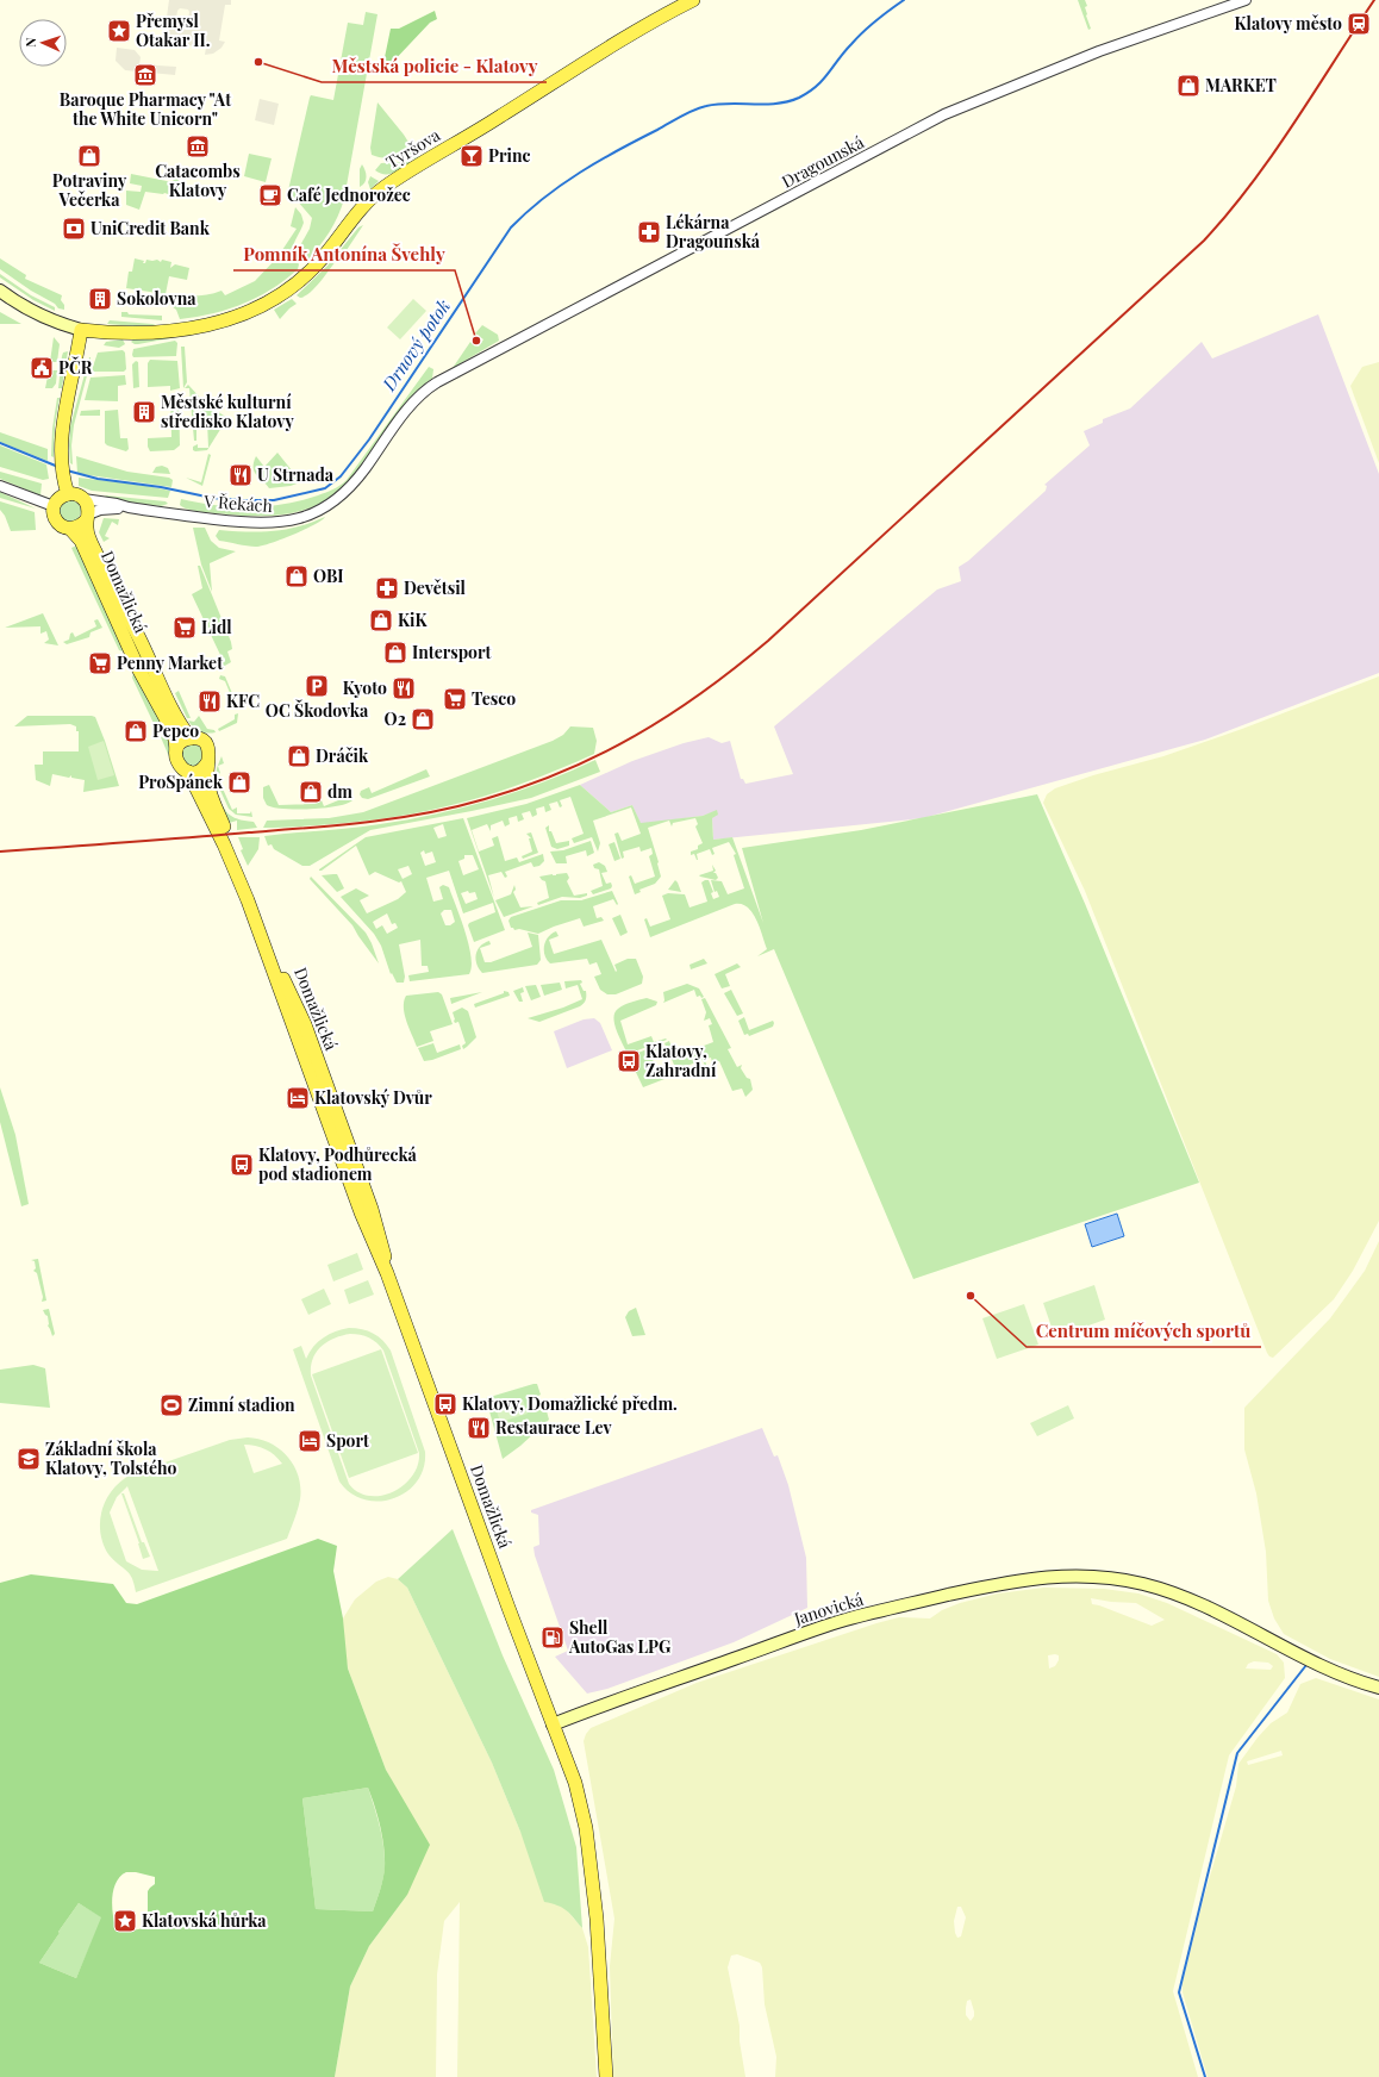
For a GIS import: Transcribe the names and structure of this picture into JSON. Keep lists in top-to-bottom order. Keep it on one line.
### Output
{"streets":{"main road":["Tyršova","Domažlická","Janovická"],"street":["Dragounská","V Řekách"]},"crossings":[["Dragounská","V Řekách"],["V Řekách","Domažlická"],["Domažlická","Janovická"]],"water":["Drnový potok"],"places":{"station":["Klatovy město"],"place":["Přemysl Otakar II.","Klatovská hůrka"],"other":["Městská policie - Klatovy","Pomník Antonína Švehly","Centrum míčových sportů"],"museum":["Baroque Pharmacy \"At the White Unicorn\"","Catacombs Klatovy"],"shop":["MARKET","Potraviny Večerka","OBI","KiK","Intersport","O2","Pepco","Dráčik","ProSpánek","dm"],"bar":["Princ"],"cafe":["Café Jednorožec"],"bank":["UniCredit Bank"],"pharmacy":["Lékárna Dragounská","Devětsil"],"building":["Sokolovna","Městské kulturní středisko Klatovy"],"public building":["PČR"],"restaurant":["U Strnada","Kyoto","KFC","Restaurace Lev"],"supermarket":["Lidl","Penny Market","Tesco"],"parking":["OC Škodovka"],"bus stop":["Klatovy, Zahradní","Klatovy, Podhůrecká pod stadionem","Klatovy, Domažlické předm."],"hotel":["Klatovský Dvůr","Sport"],"sports":["Zimní stadion"],"school or university":["Základní škola Klatovy, Tolstého"],"fuel station":["Shell AutoGas LPG"]},"north":"left"}
